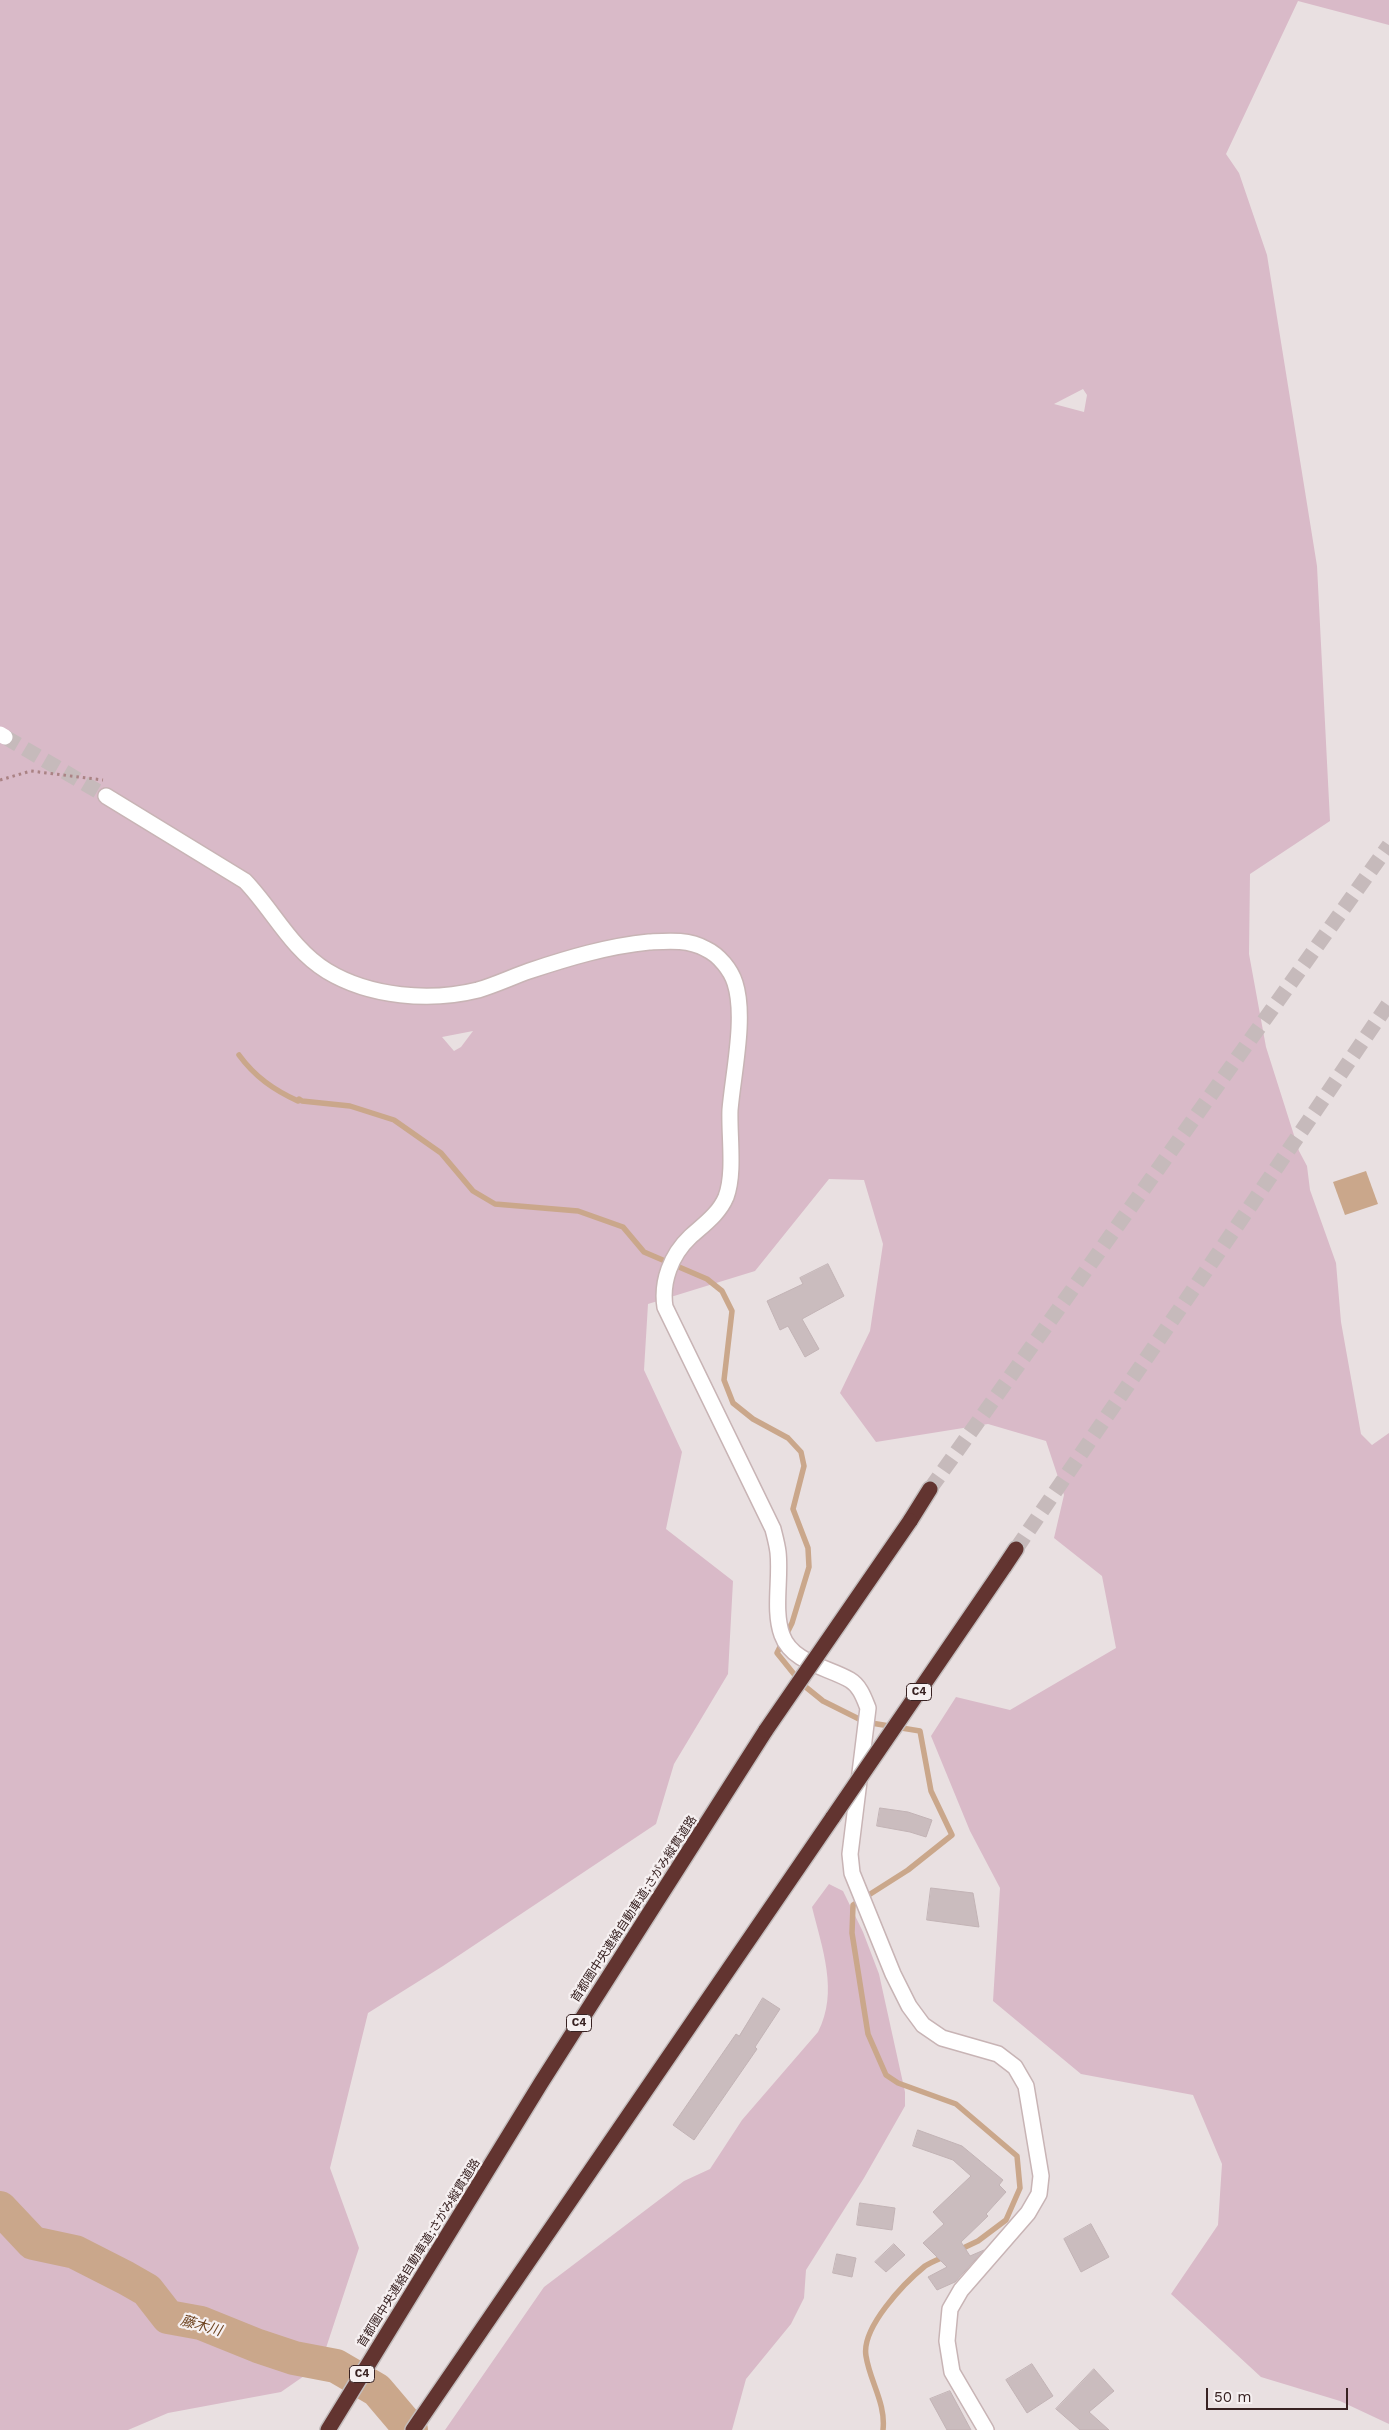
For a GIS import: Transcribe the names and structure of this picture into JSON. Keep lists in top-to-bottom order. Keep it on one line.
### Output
{"streets":{"highway":["C4","首都圏中央連絡自動車道;さがみ縦貫道路"]},"water":["藤木川"],"scale_bar":"50 m"}
